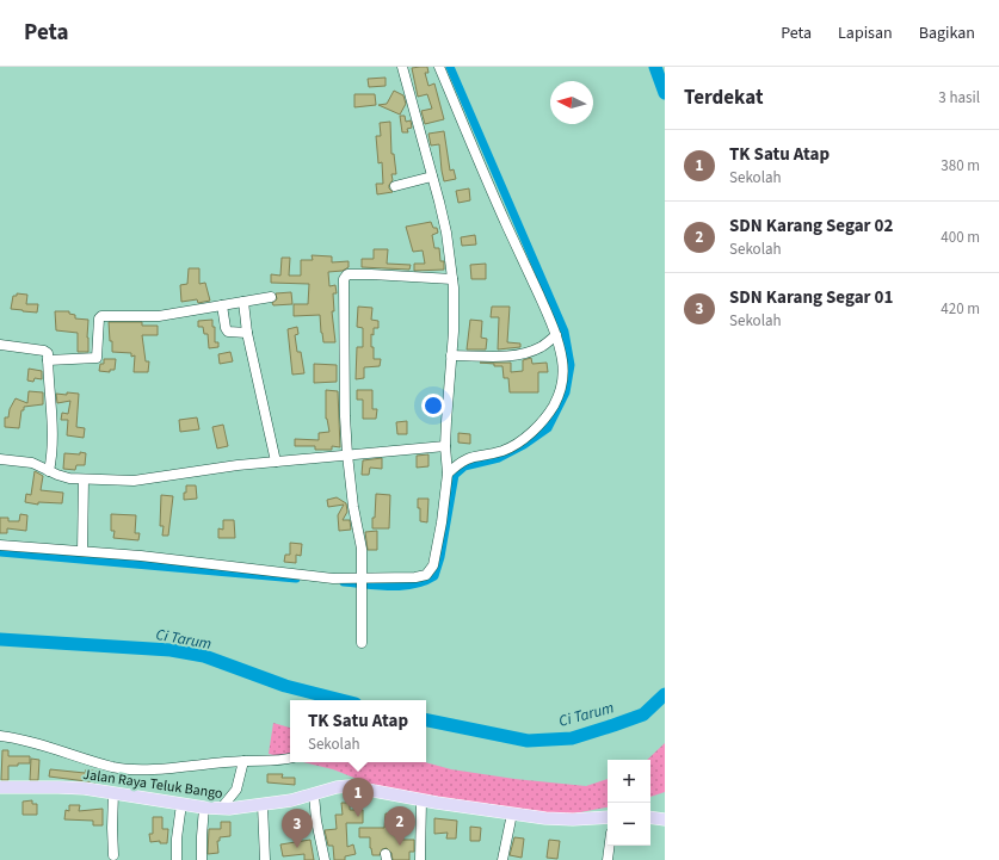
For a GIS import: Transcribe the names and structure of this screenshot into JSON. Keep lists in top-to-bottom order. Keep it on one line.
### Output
{"streets":{"main road":["Jalan Raya Teluk Bango"]},"water":["Ci Tarum"],"north":"left","page":{"header":"Peta","nav":["Peta","Lapisan","Bagikan"],"heading":["Terdekat","3 hasil"],"list":[{"mark":"1","name":"TK Satu Atap","note":"Sekolah","value":"380 m"},{"mark":"2","name":"SDN Karang Segar 02","note":"Sekolah","value":"400 m"},{"mark":"3","name":"SDN Karang Segar 01","note":"Sekolah","value":"420 m"}],"popup":["TK Satu Atap","Sekolah"],"map_buttons":["+","−"],"pins":["1","2","3"]}}
